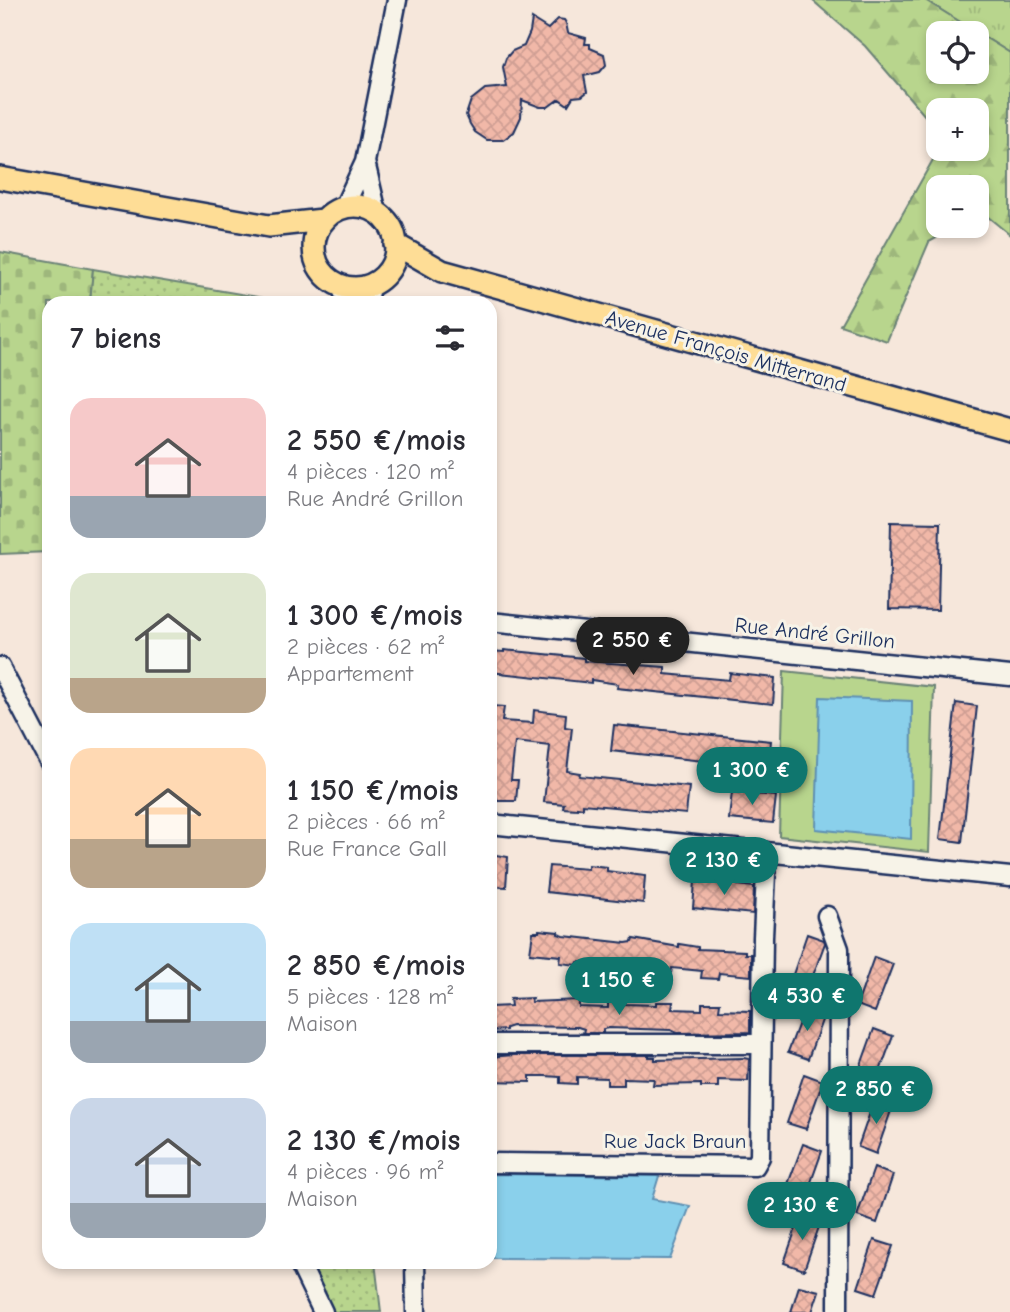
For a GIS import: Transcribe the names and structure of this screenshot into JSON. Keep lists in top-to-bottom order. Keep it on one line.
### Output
{"streets":{"main road":["Avenue François Mitterrand"],"street":["Rue André Grillon","Rue Jack Braun"]},"page":{"map_buttons":["+","−"],"heading":"7 biens","list":[{"name":"2 550 €/mois","note":"4 pièces · 120 m² · Rue André Grillon"},{"name":"1 300 €/mois","note":"2 pièces · 62 m² · Appartement"},{"name":"1 150 €/mois","note":"2 pièces · 66 m² · Rue France Gall"},{"name":"2 850 €/mois","note":"5 pièces · 128 m² · Maison"},{"name":"2 130 €/mois","note":"4 pièces · 96 m² · Maison"}],"price":["2 550 €","1 300 €","2 130 €","1 150 €","4 530 €","2 850 €","2 130 €"]}}
